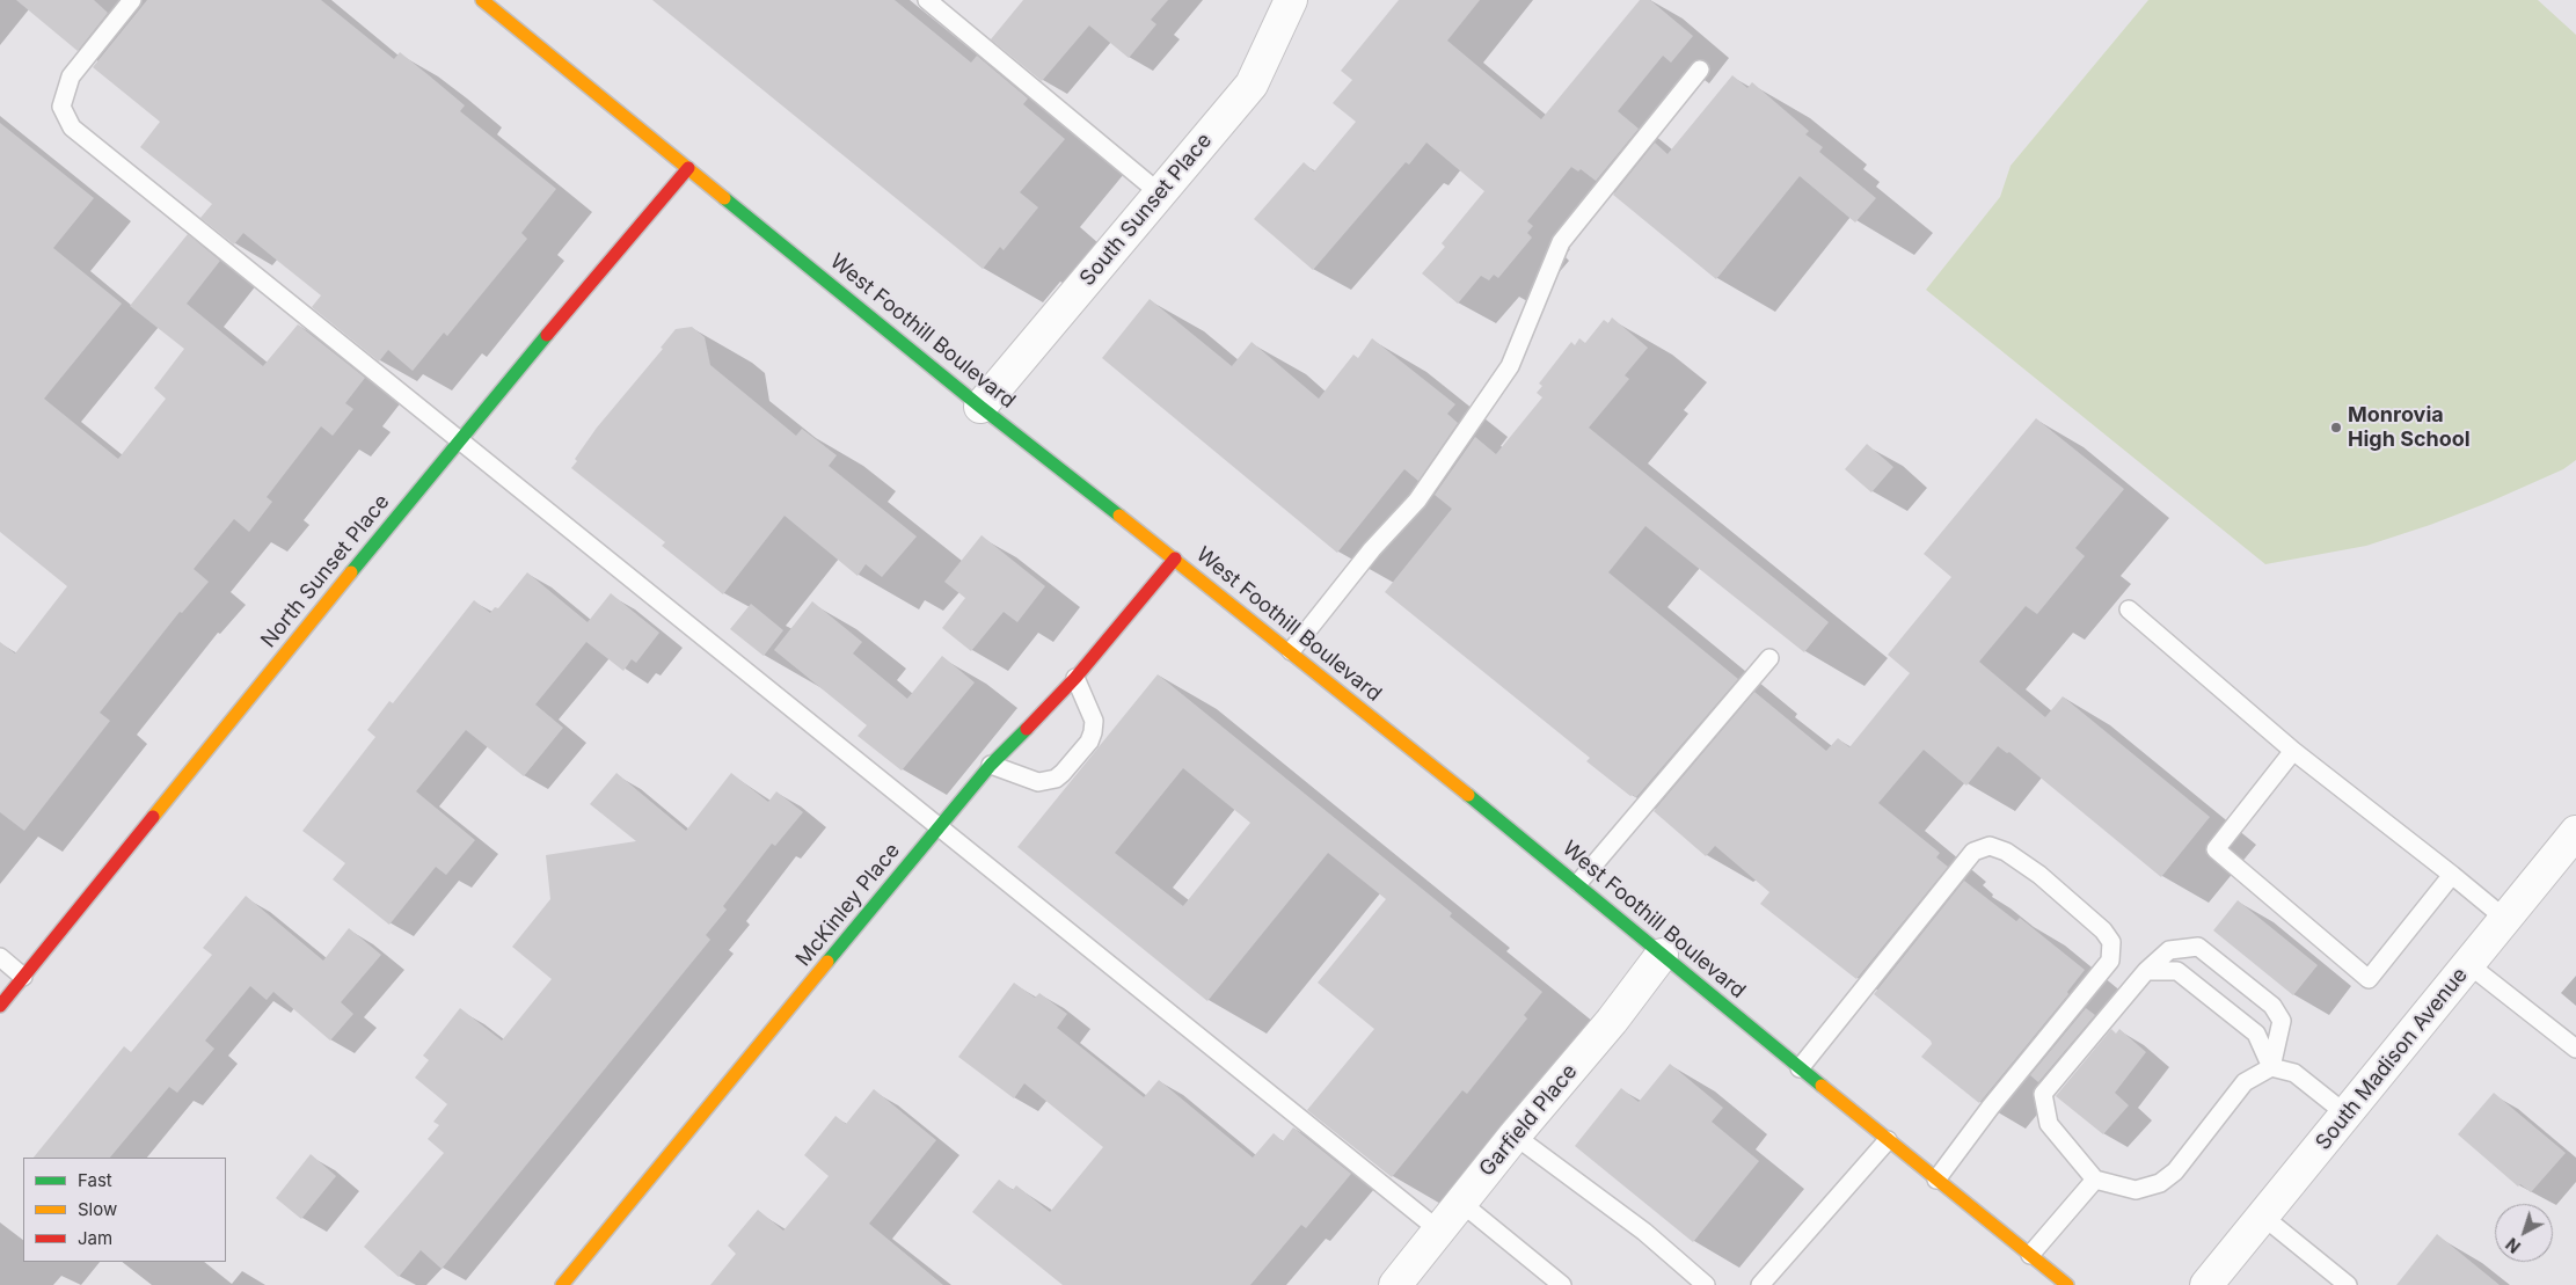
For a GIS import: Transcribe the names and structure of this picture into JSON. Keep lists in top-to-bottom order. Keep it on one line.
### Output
{"streets":{"main road":["West Foothill Boulevard","North Sunset Place","McKinley Place"],"street":["South Sunset Place","South Madison Avenue","Garfield Place"]},"crossings":[["South Sunset Place","West Foothill Boulevard"],["West Foothill Boulevard","North Sunset Place"],["West Foothill Boulevard","McKinley Place"],["West Foothill Boulevard","Garfield Place"]],"places":["Monrovia High School"],"legend":["Fast","Slow","Jam"],"north":"bottom left"}
